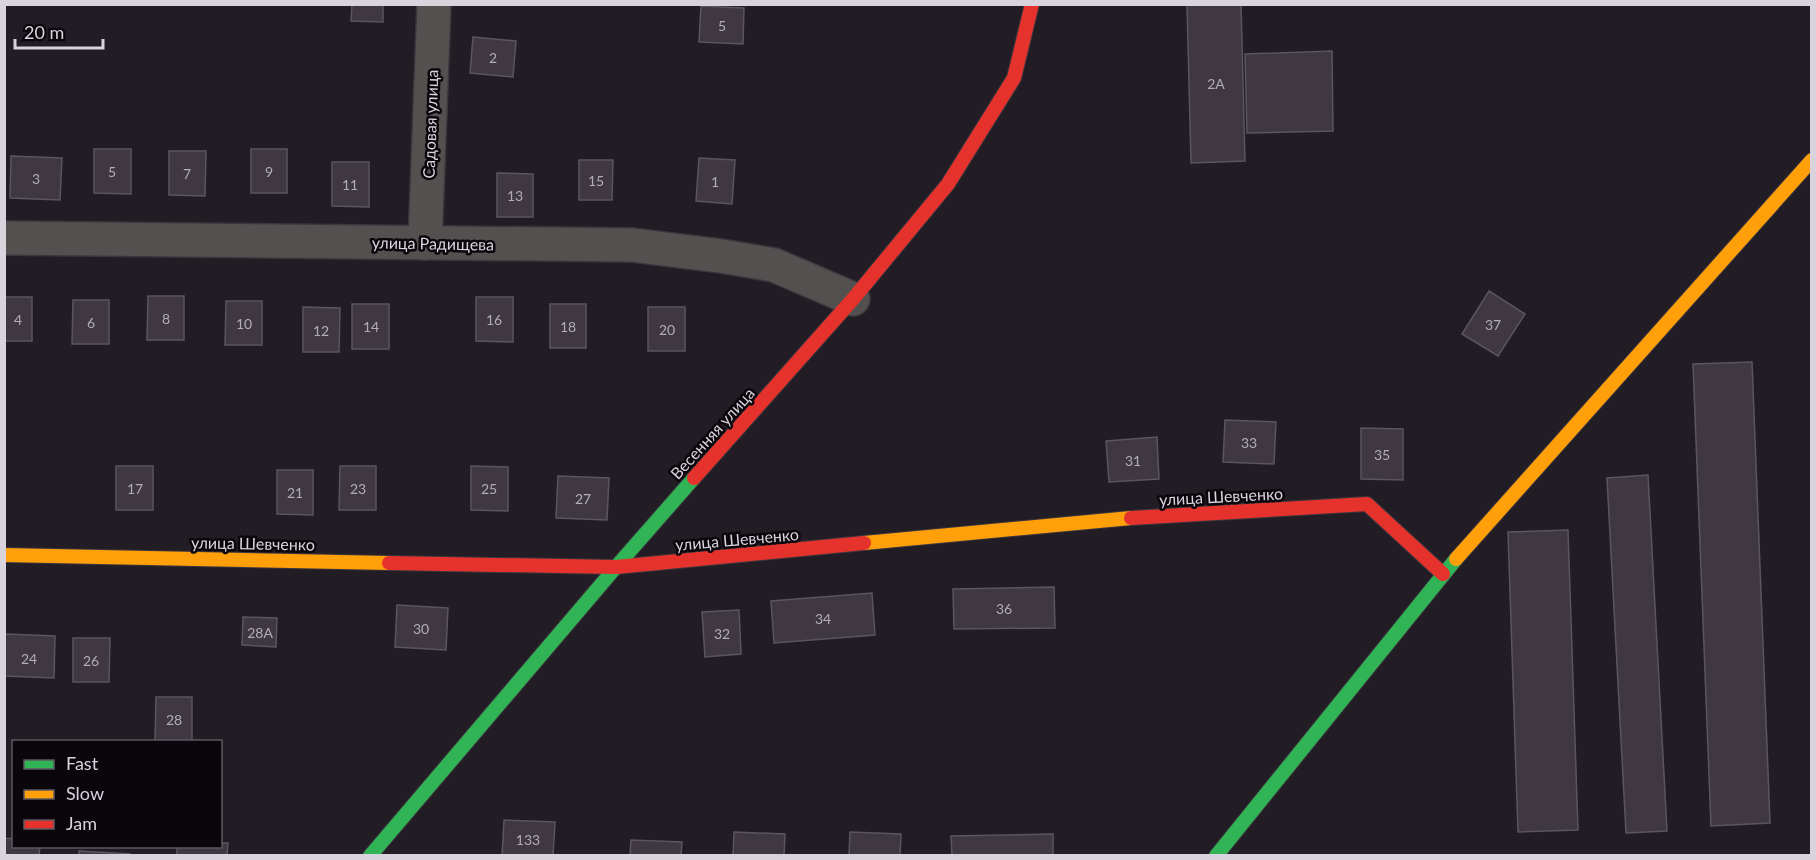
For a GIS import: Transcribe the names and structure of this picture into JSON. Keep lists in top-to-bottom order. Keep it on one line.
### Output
{"streets":{"street":["Садовая улица","улица Радищева","Весенняя улица","улица Шевченко"]},"crossings":[["Садовая улица","улица Радищева"],["улица Радищева","Весенняя улица"],["Весенняя улица","улица Шевченко"]],"house_numbers":["5","2","2А","5","9","7","3","15","1","11","13","8","4","16","6","10","37","14","18","20","12","33","35","31","17","23","25","21","27","36","34","30","28А","32","24","26","28","133"],"legend":["Fast","Slow","Jam"],"scale_bar":"20 m"}
